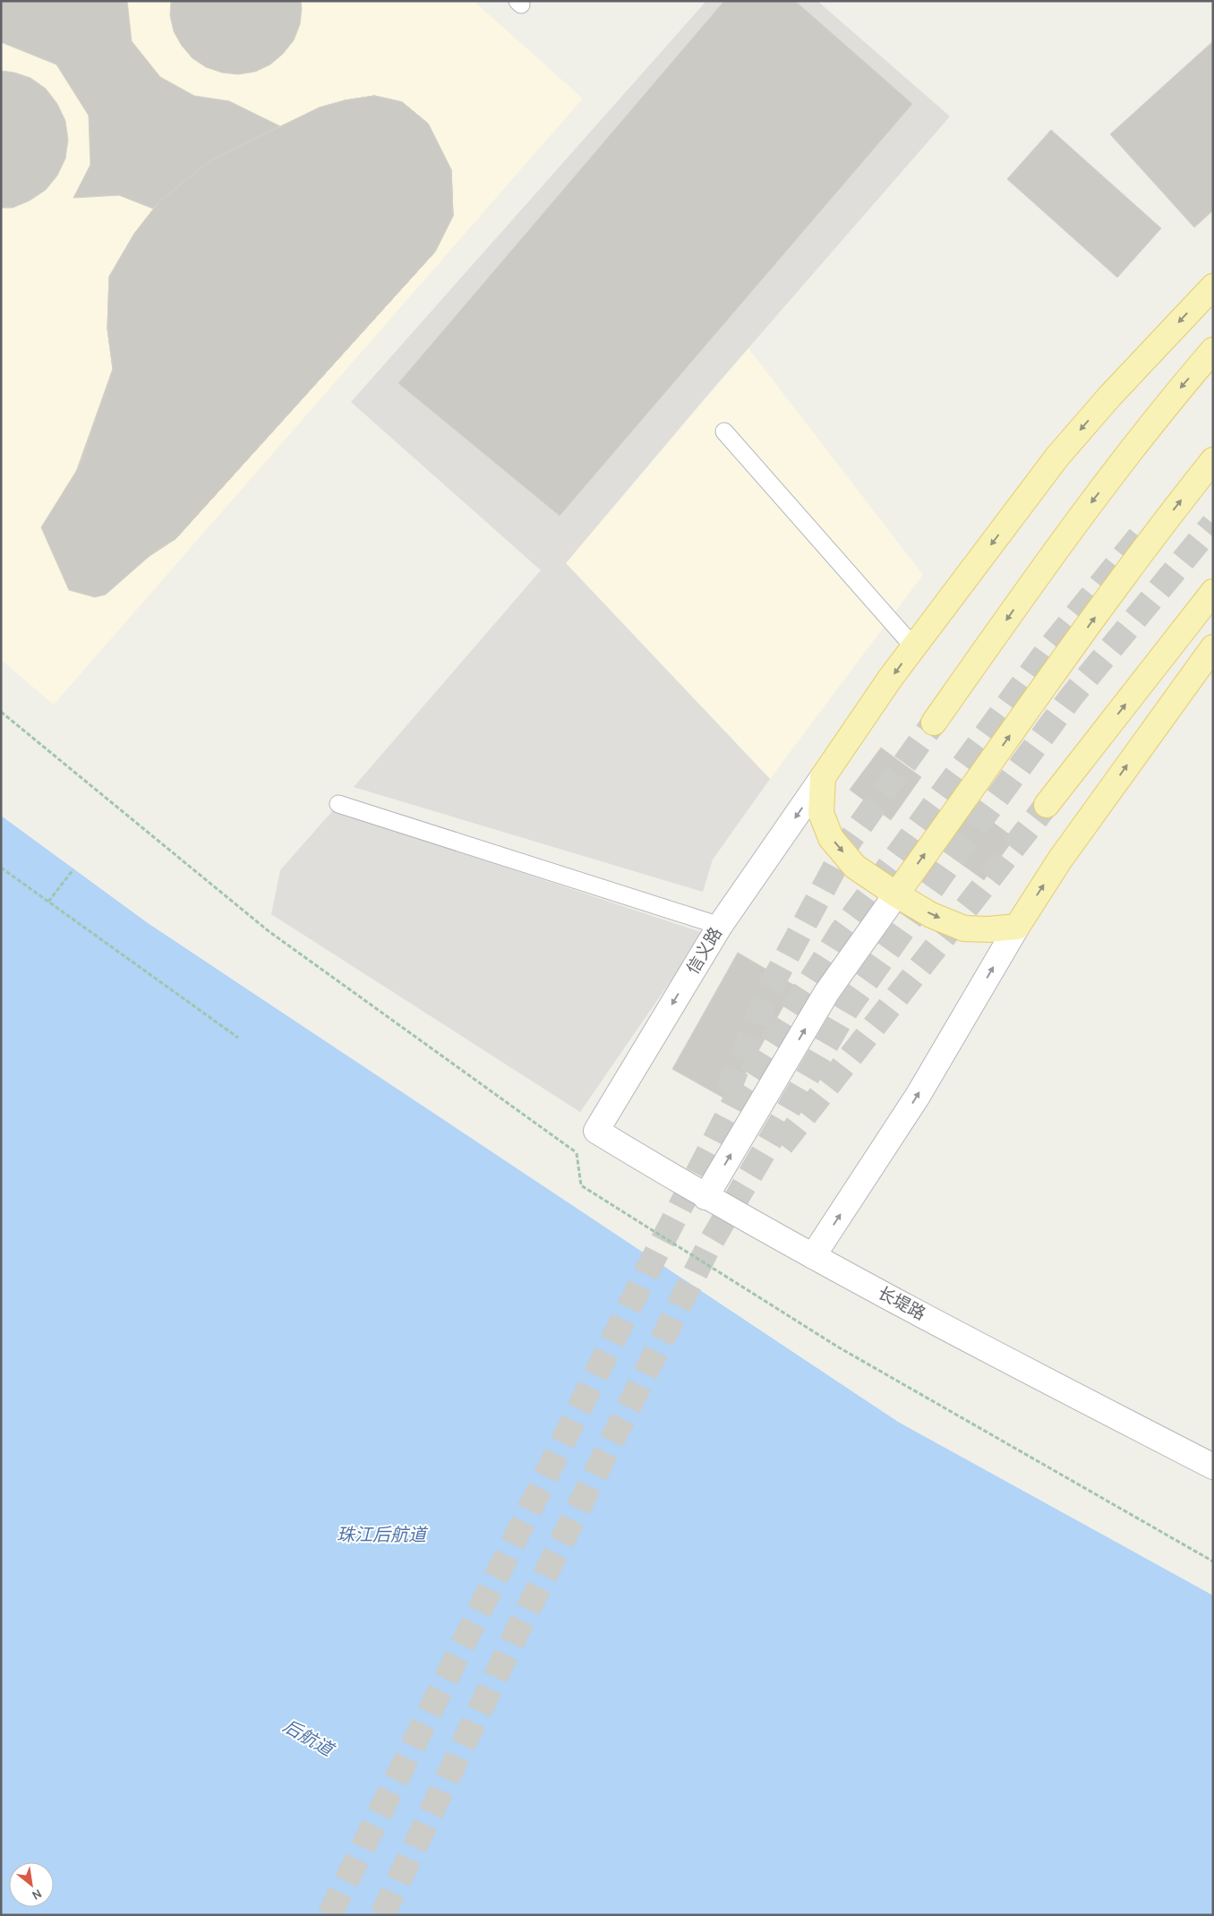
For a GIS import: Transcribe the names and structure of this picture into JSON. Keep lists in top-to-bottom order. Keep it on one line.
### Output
{"streets":{"street":["信义路","长堤路"]},"crossings":[["信义路","长堤路"]],"water":["珠江后航道","后航道"],"north":"bottom right"}
